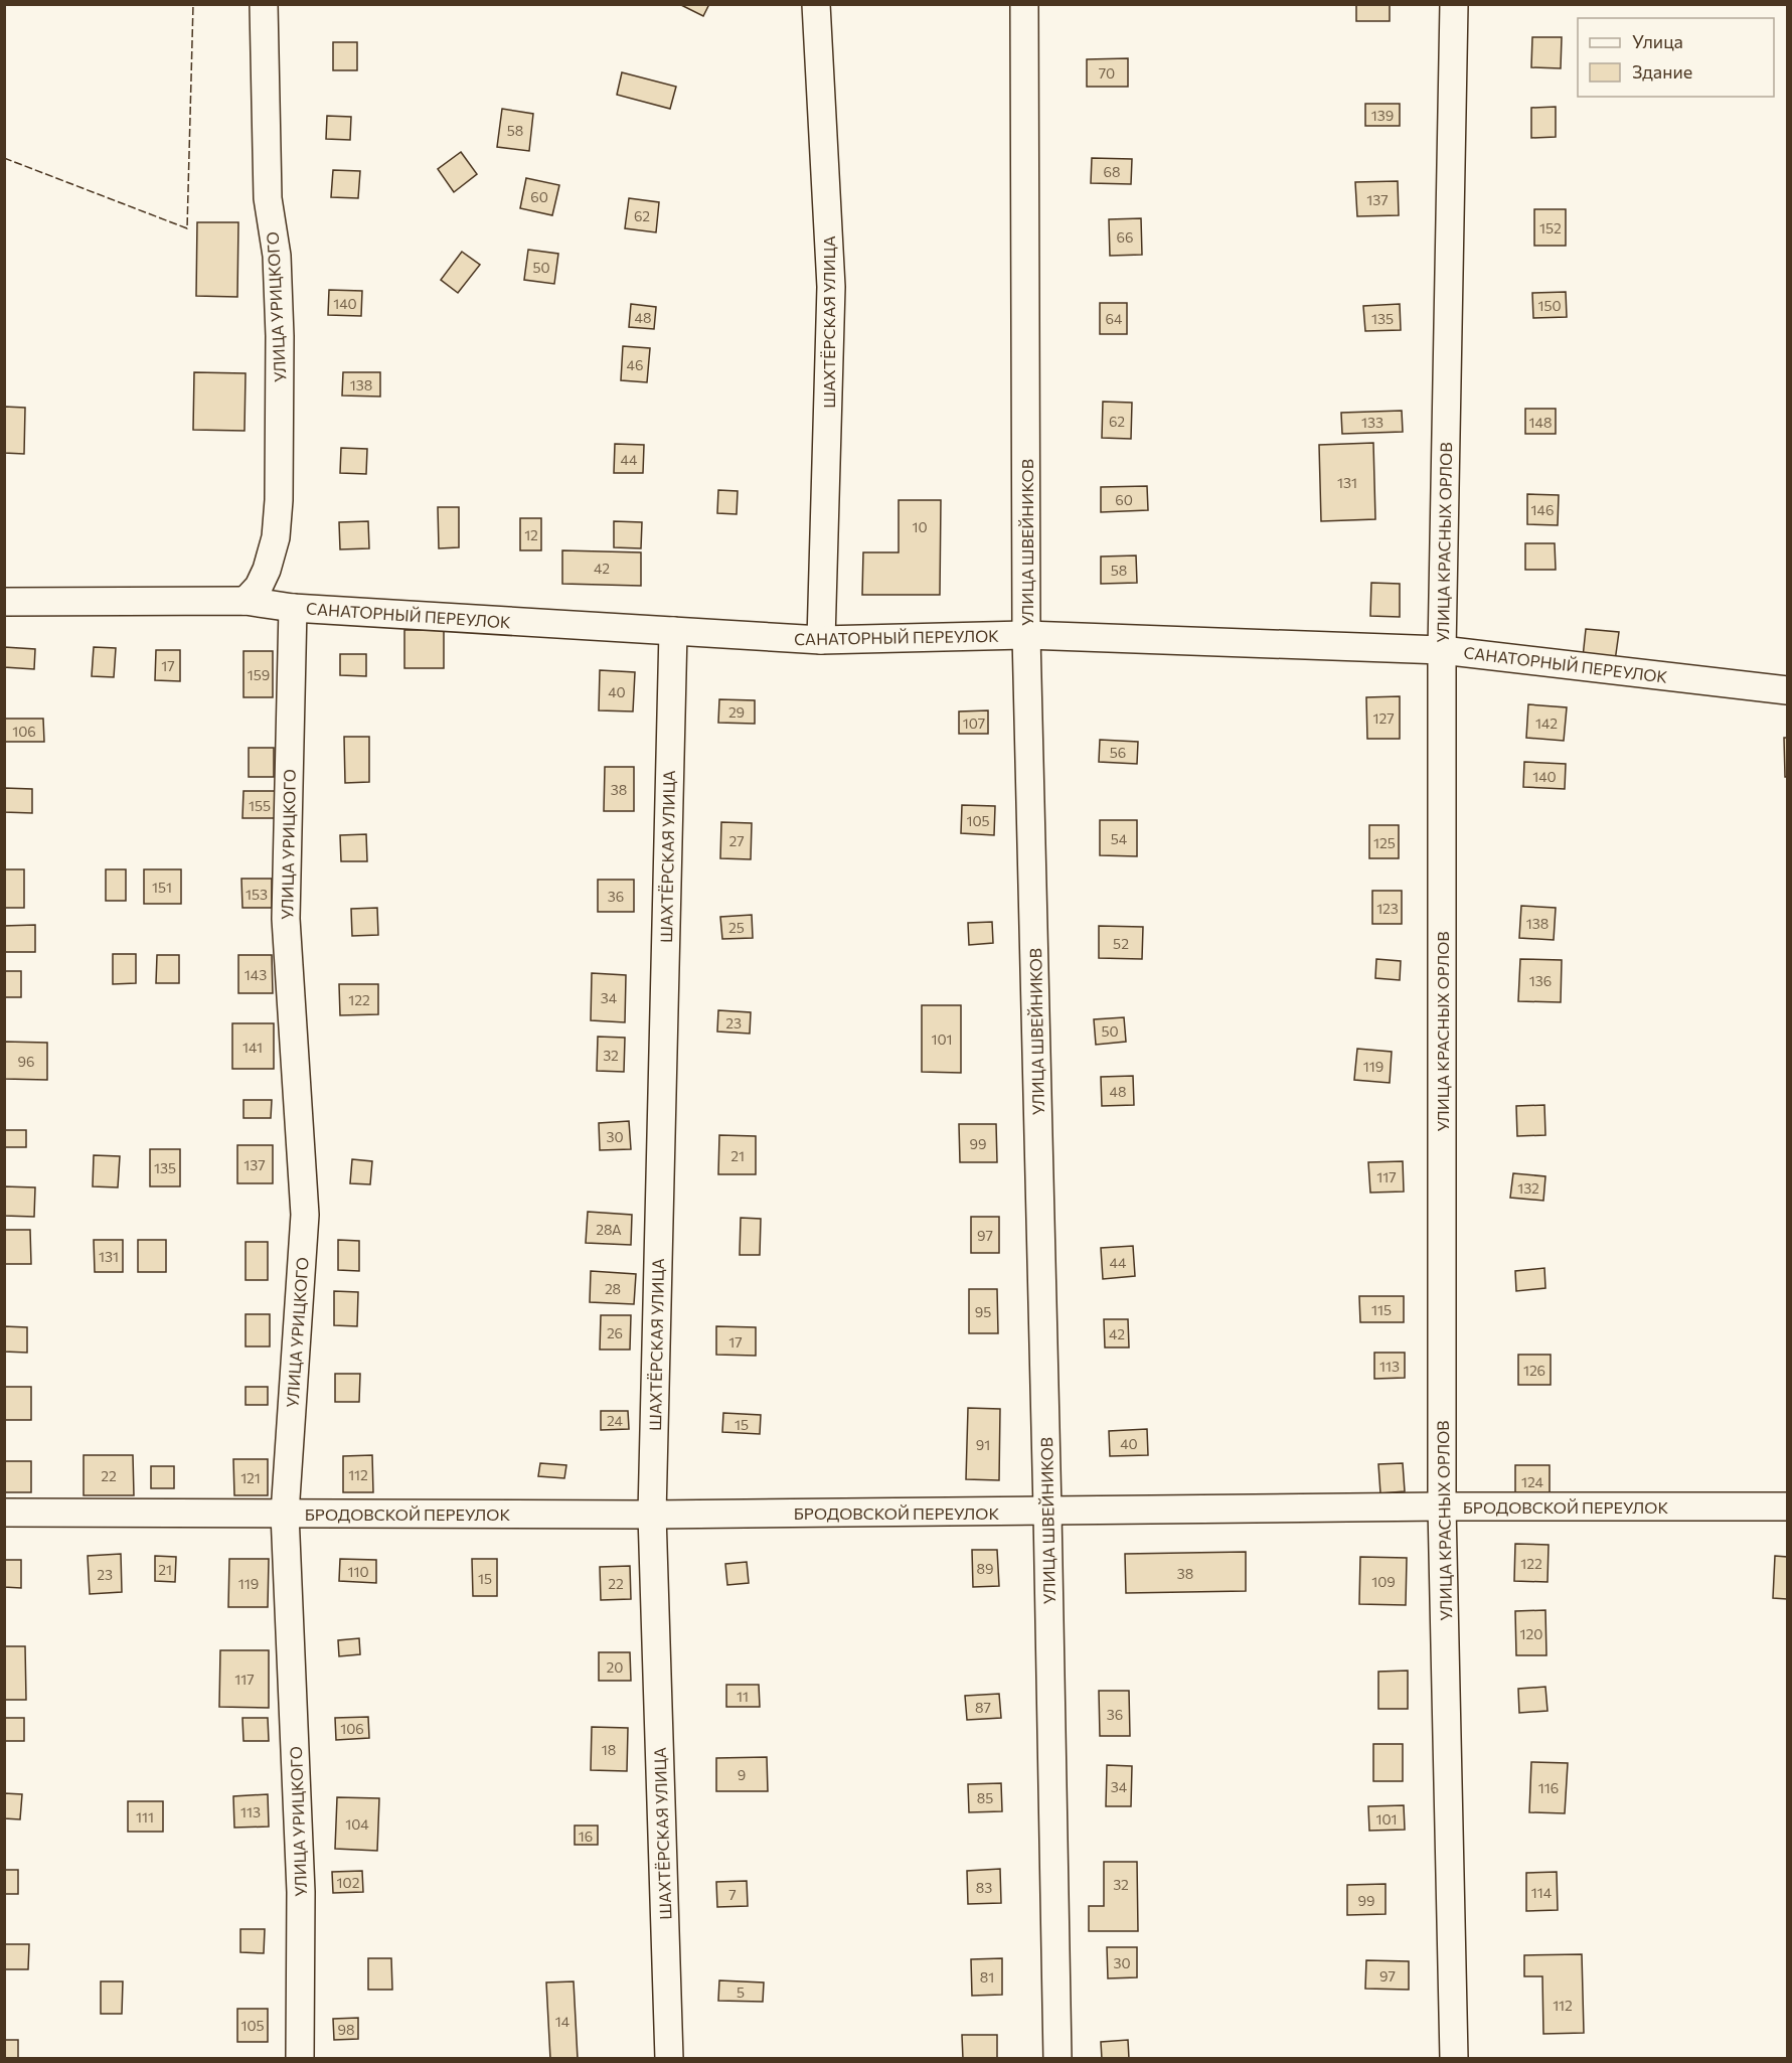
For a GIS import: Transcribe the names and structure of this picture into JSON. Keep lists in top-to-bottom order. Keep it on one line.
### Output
{"streets":{"street":["УЛИЦА УРИЦКОГО","ШАХТЁРСКАЯ УЛИЦА","УЛИЦА ШВЕЙНИКОВ","УЛИЦА КРАСНЫХ ОРЛОВ","САНАТОРНЫЙ ПЕРЕУЛОК","БРОДОВСКОЙ ПЕРЕУЛОК"]},"crossings":[["УЛИЦА УРИЦКОГО","САНАТОРНЫЙ ПЕРЕУЛОК"],["УЛИЦА УРИЦКОГО","БРОДОВСКОЙ ПЕРЕУЛОК"],["ШАХТЁРСКАЯ УЛИЦА","САНАТОРНЫЙ ПЕРЕУЛОК"],["ШАХТЁРСКАЯ УЛИЦА","БРОДОВСКОЙ ПЕРЕУЛОК"],["УЛИЦА ШВЕЙНИКОВ","САНАТОРНЫЙ ПЕРЕУЛОК"],["УЛИЦА ШВЕЙНИКОВ","БРОДОВСКОЙ ПЕРЕУЛОК"],["УЛИЦА КРАСНЫХ ОРЛОВ","САНАТОРНЫЙ ПЕРЕУЛОК"],["УЛИЦА КРАСНЫХ ОРЛОВ","БРОДОВСКОЙ ПЕРЕУЛОК"]],"house_numbers":["70","139","58","68","60","137","62","152","66","50","140","150","48","64","135","46","138","62","133","148","44","131","60","146","10","12","42","58","17","159","40","29","127","107","142","106","56","140","38","155","105","54","27","125","151","153","36","123","138","25","52","143","136","34","122","23","50","101","141","32","96","119","48","30","99","21","137","135","117","132","28А","97","131","44","28","115","95","26","42","17","113","126","24","15","40","91","112","22","121","124","122","89","21","110","38","23","15","109","119","22","120","20","117","11","87","36","106","18","9","34","116","85","113","111","101","104","16","102","32","83","114","7","99","30","97","81","5","112","14","105","98"],"legend":["Улица","Здание"]}
